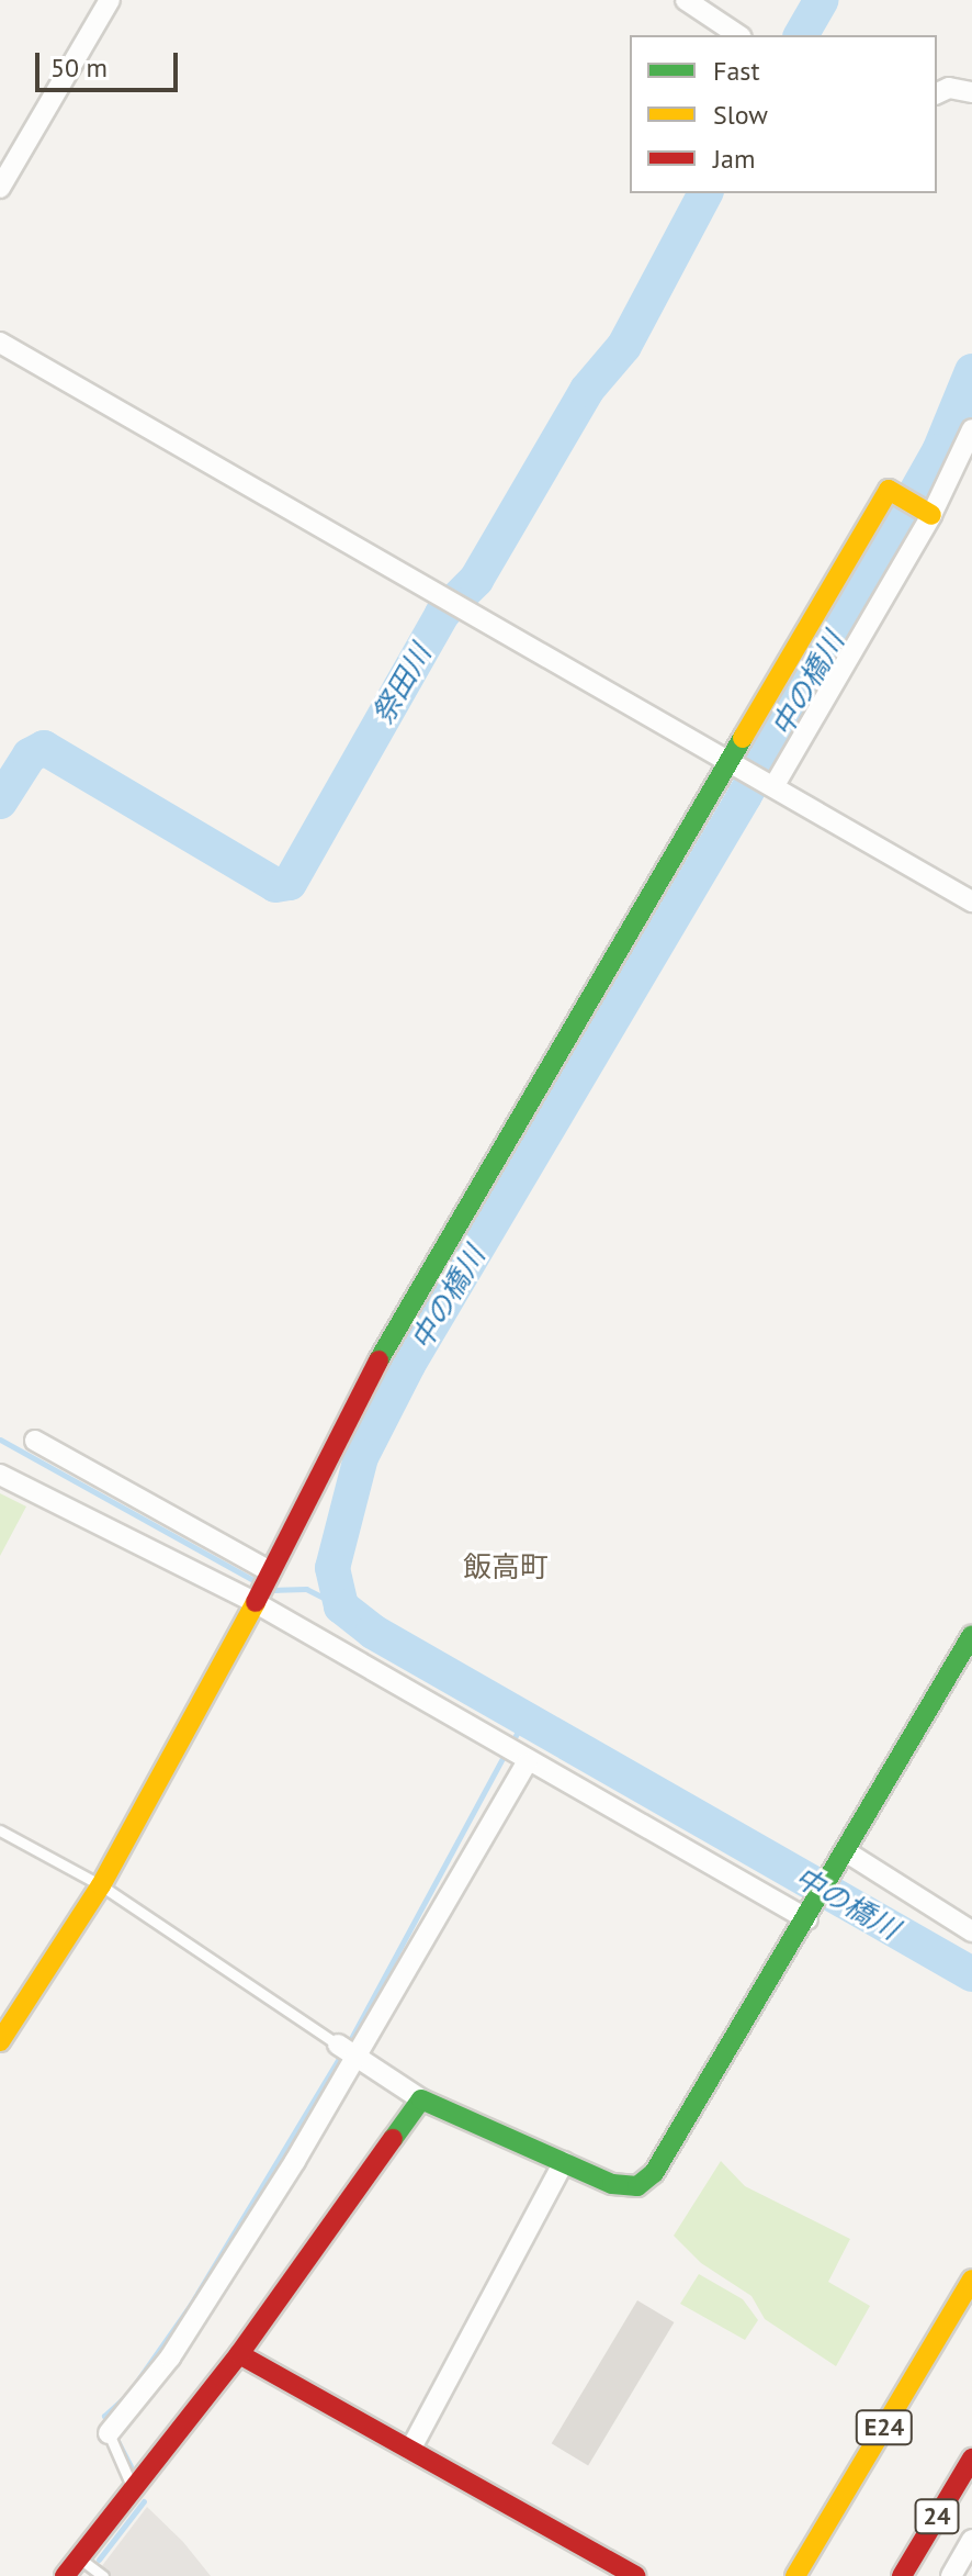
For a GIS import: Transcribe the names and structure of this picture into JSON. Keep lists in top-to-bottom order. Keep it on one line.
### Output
{"streets":{"main road":["E24","24"]},"districts":["飯高町"],"water":["祭田川","中の橋川"],"legend":["Fast","Slow","Jam"],"scale_bar":"50 m"}
